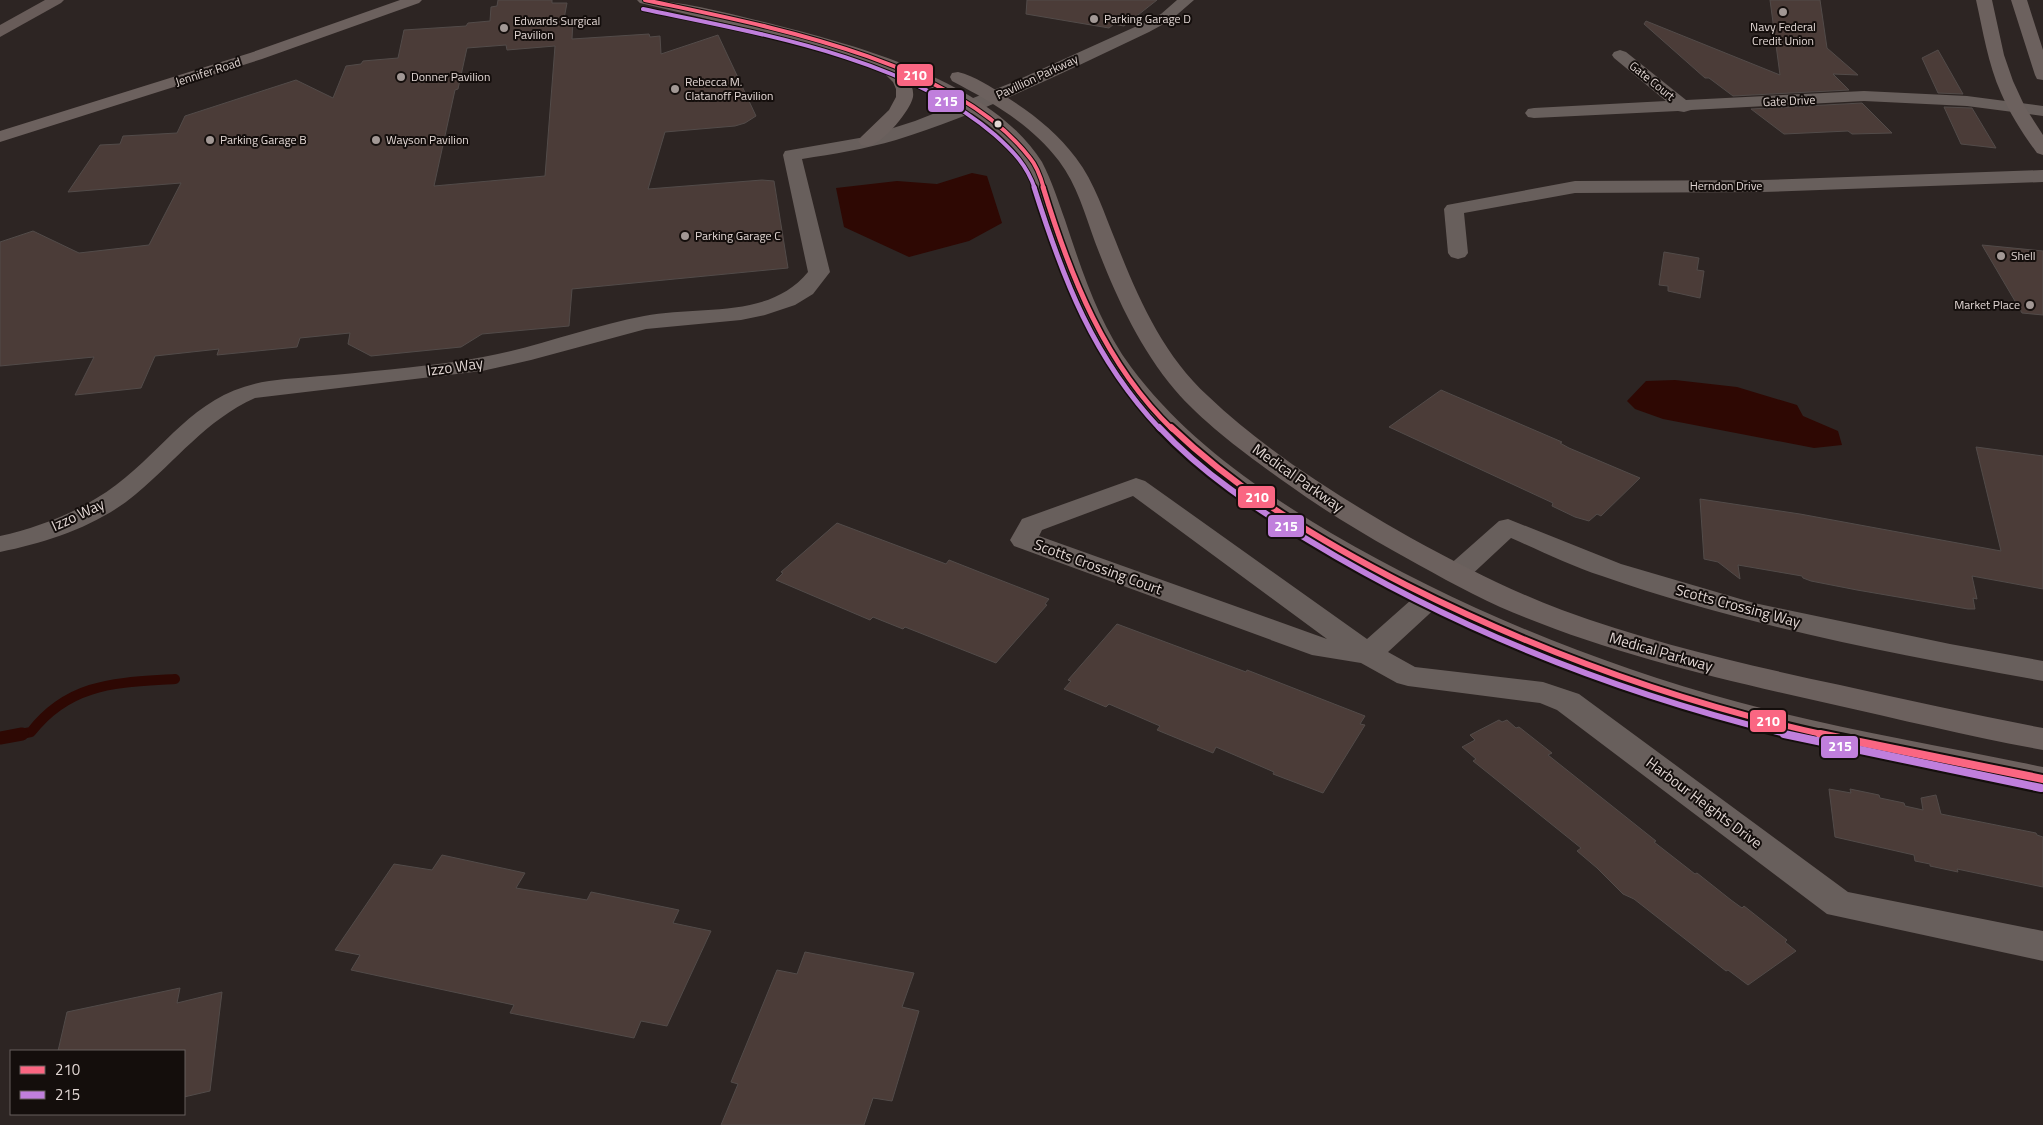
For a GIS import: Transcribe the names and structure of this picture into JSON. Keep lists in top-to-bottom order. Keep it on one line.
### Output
{"streets":{"main road":["Jennifer Road","Medical Parkway"],"street":["Pavillion Parkway","Gate Court","Gate Drive","Herndon Drive","Izzo Way","Scotts Crossing Court","Scotts Crossing Way","Harbour Heights Drive"]},"crossings":[["Pavillion Parkway","Izzo Way"],["Pavillion Parkway","Medical Parkway"],["Gate Court","Gate Drive"],["Medical Parkway","Scotts Crossing Way"],["Scotts Crossing Court","Harbour Heights Drive"]],"places":["Navy Federal Credit Union","Parking Garage D","Edwards Surgical Pavilion","Donner Pavilion","Rebecca M. Clatanoff Pavilion","Parking Garage B","Wayson Pavilion","Parking Garage C","Shell","Market Place"],"lines":["transit line 210","transit line 215"],"legend":["210","215"]}
